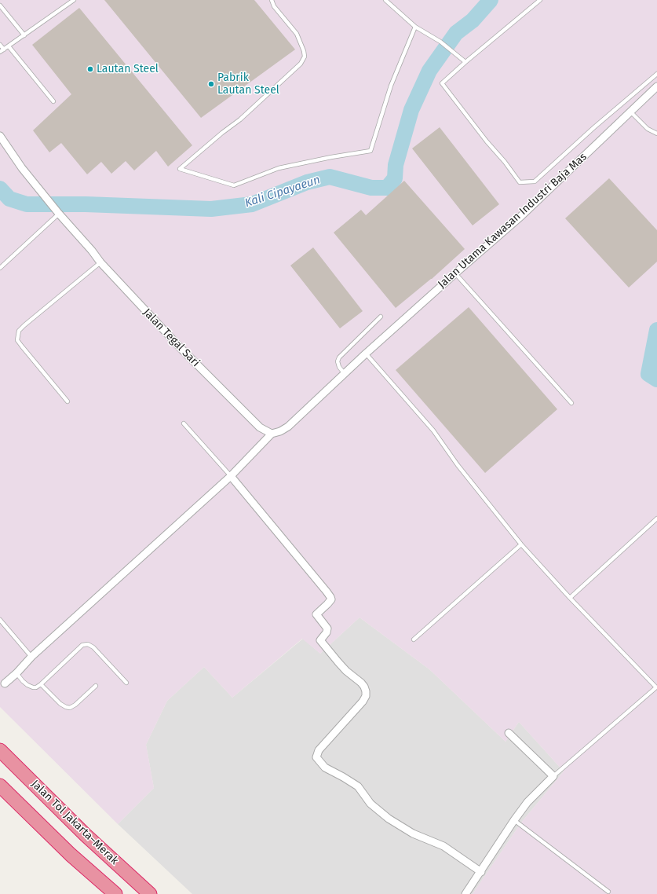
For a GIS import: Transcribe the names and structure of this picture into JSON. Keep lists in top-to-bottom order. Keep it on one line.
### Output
{"streets":{"highway":["Jalan Tol Jakarta–Merak"],"street":["Jalan Utama Kawasan Industri Baja Mas","Jalan Tegal Sari"]},"water":["Kali Cipayaeun"],"places":["Lautan Steel","Pabrik Lautan Steel"]}
